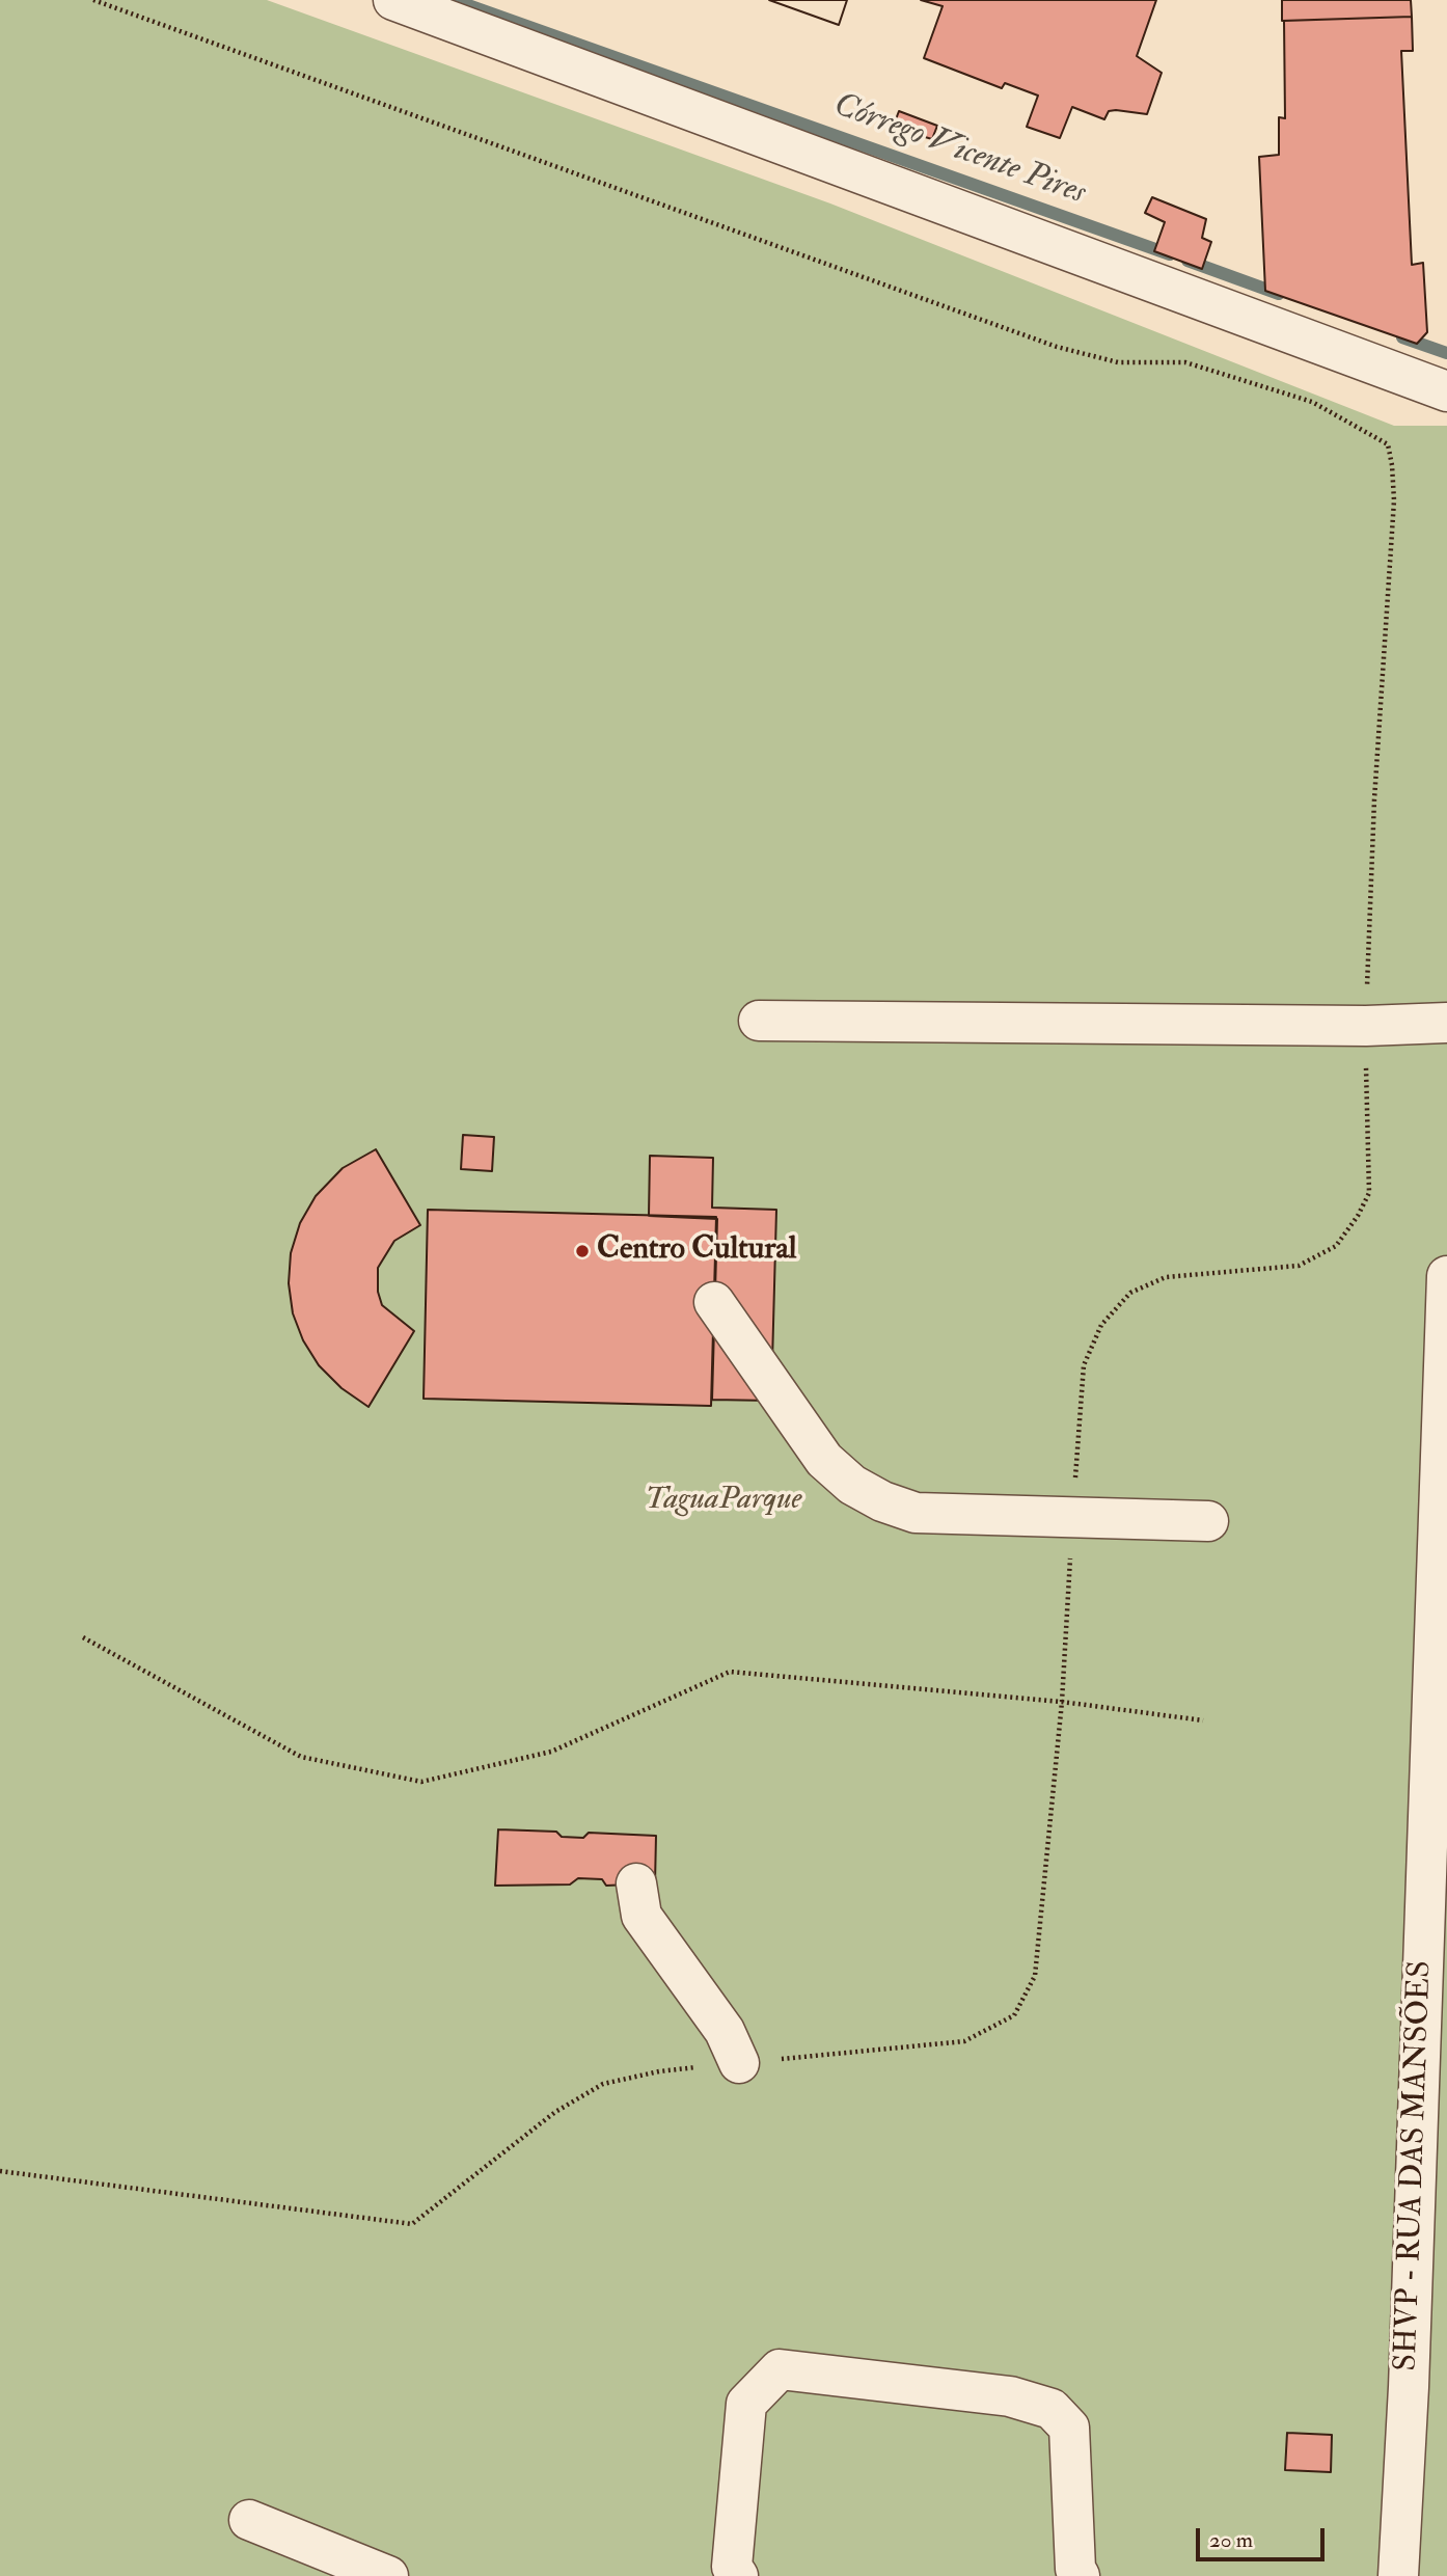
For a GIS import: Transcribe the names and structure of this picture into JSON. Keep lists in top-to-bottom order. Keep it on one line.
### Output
{"streets":{"street":["SHVP - RUA DAS MANSÕES"]},"water":["Córrego Vicente Pires"],"parks":["TaguaParque"],"places":["Centro Cultural"],"scale_bar":"20 m"}
